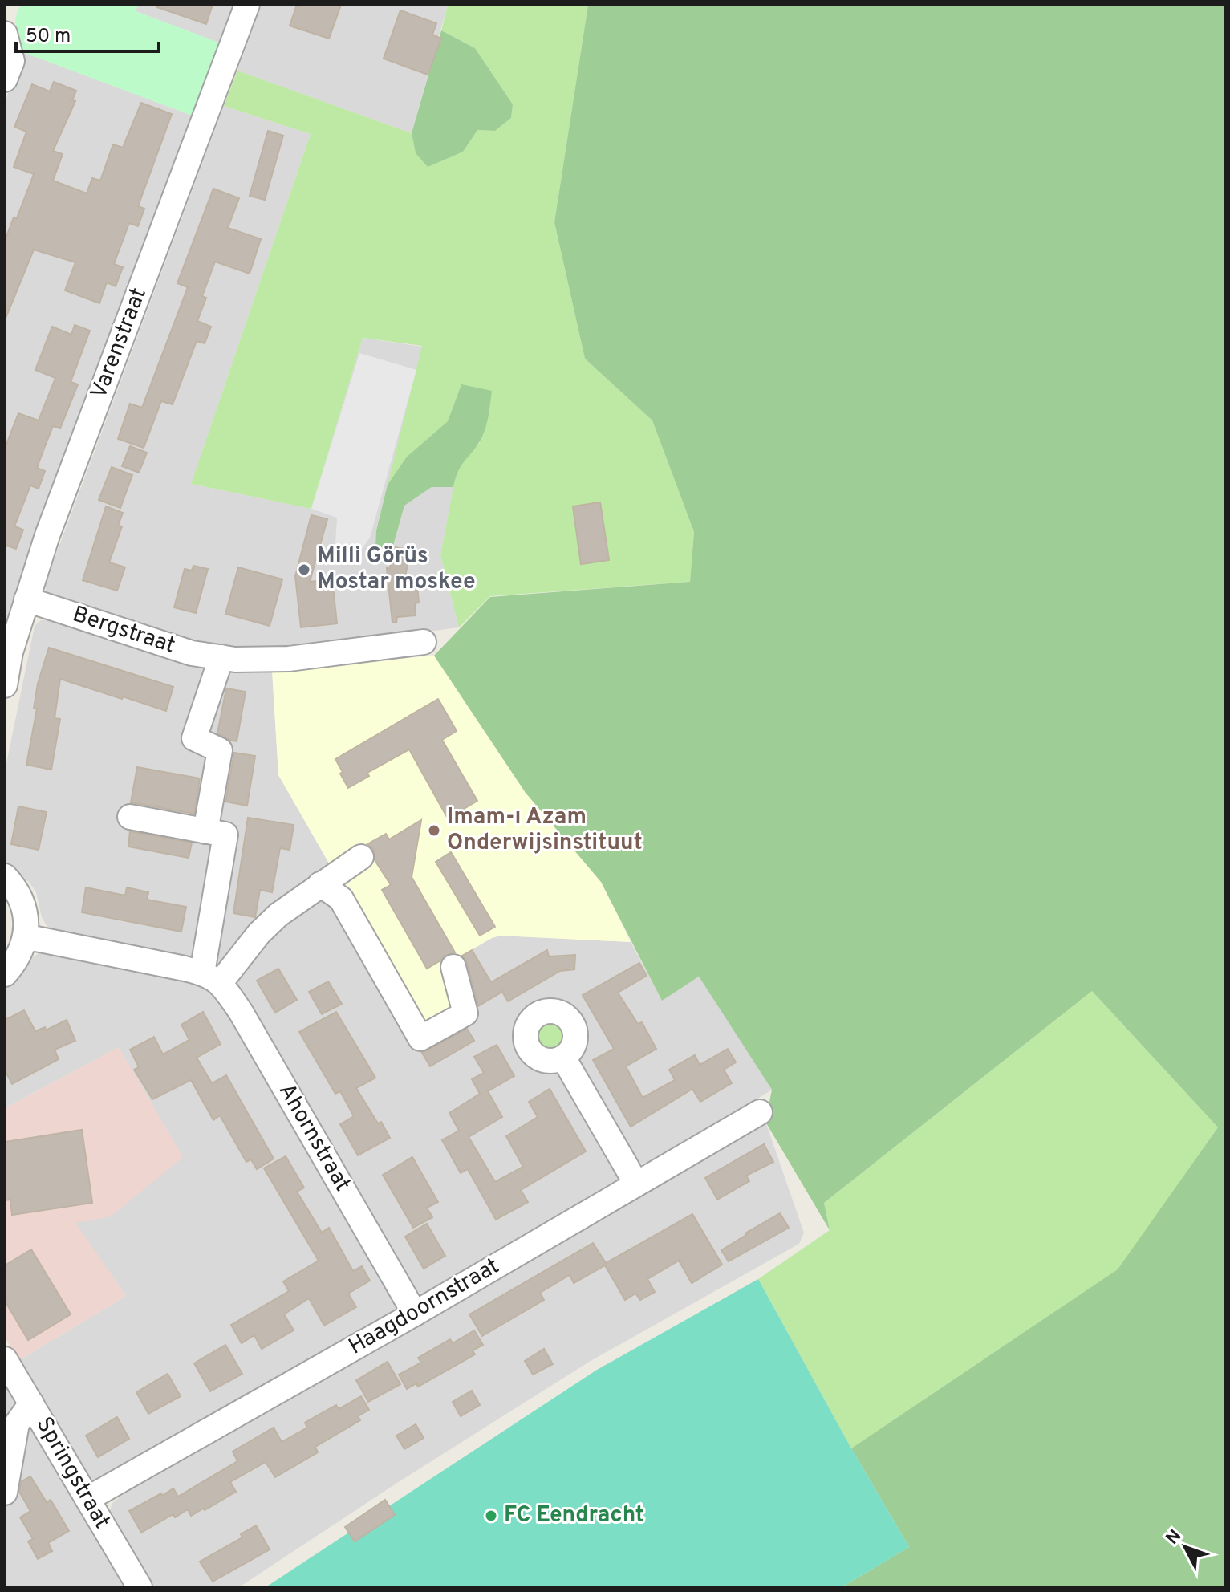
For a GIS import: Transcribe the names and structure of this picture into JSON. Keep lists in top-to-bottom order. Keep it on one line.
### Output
{"streets":{"street":["Varenstraat","Bergstraat","Ahornstraat","Haagdoornstraat","Springstraat"]},"crossings":[["Varenstraat","Bergstraat"],["Ahornstraat","Haagdoornstraat"],["Haagdoornstraat","Springstraat"]],"places":["Milli Görüs Mostar moskee","Imam-ı Azam Onderwijsinstituut","FC Eendracht"],"scale_bar":"50 m","north":"top left"}
